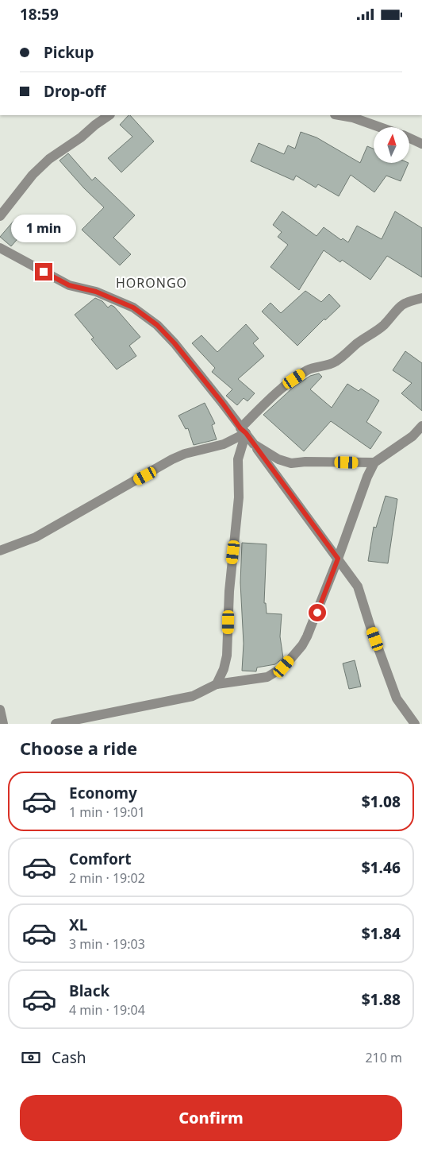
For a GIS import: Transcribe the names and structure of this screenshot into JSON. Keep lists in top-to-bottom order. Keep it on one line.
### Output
{"districts":["HORONGO"],"north":"top","page":{"status":"18:59","banner":["Pickup","Drop-off"],"bubble":"1 min","heading":"Choose a ride","list":[{"name":"Economy","note":"1 min · 19:01","value":"$1.08"},{"name":"Comfort","note":"2 min · 19:02","value":"$1.46"},{"name":"XL","note":"3 min · 19:03","value":"$1.84"},{"name":"Black","note":"4 min · 19:04","value":"$1.88"}],"pay":["Cash","210 m"],"buttons":"Confirm"}}
